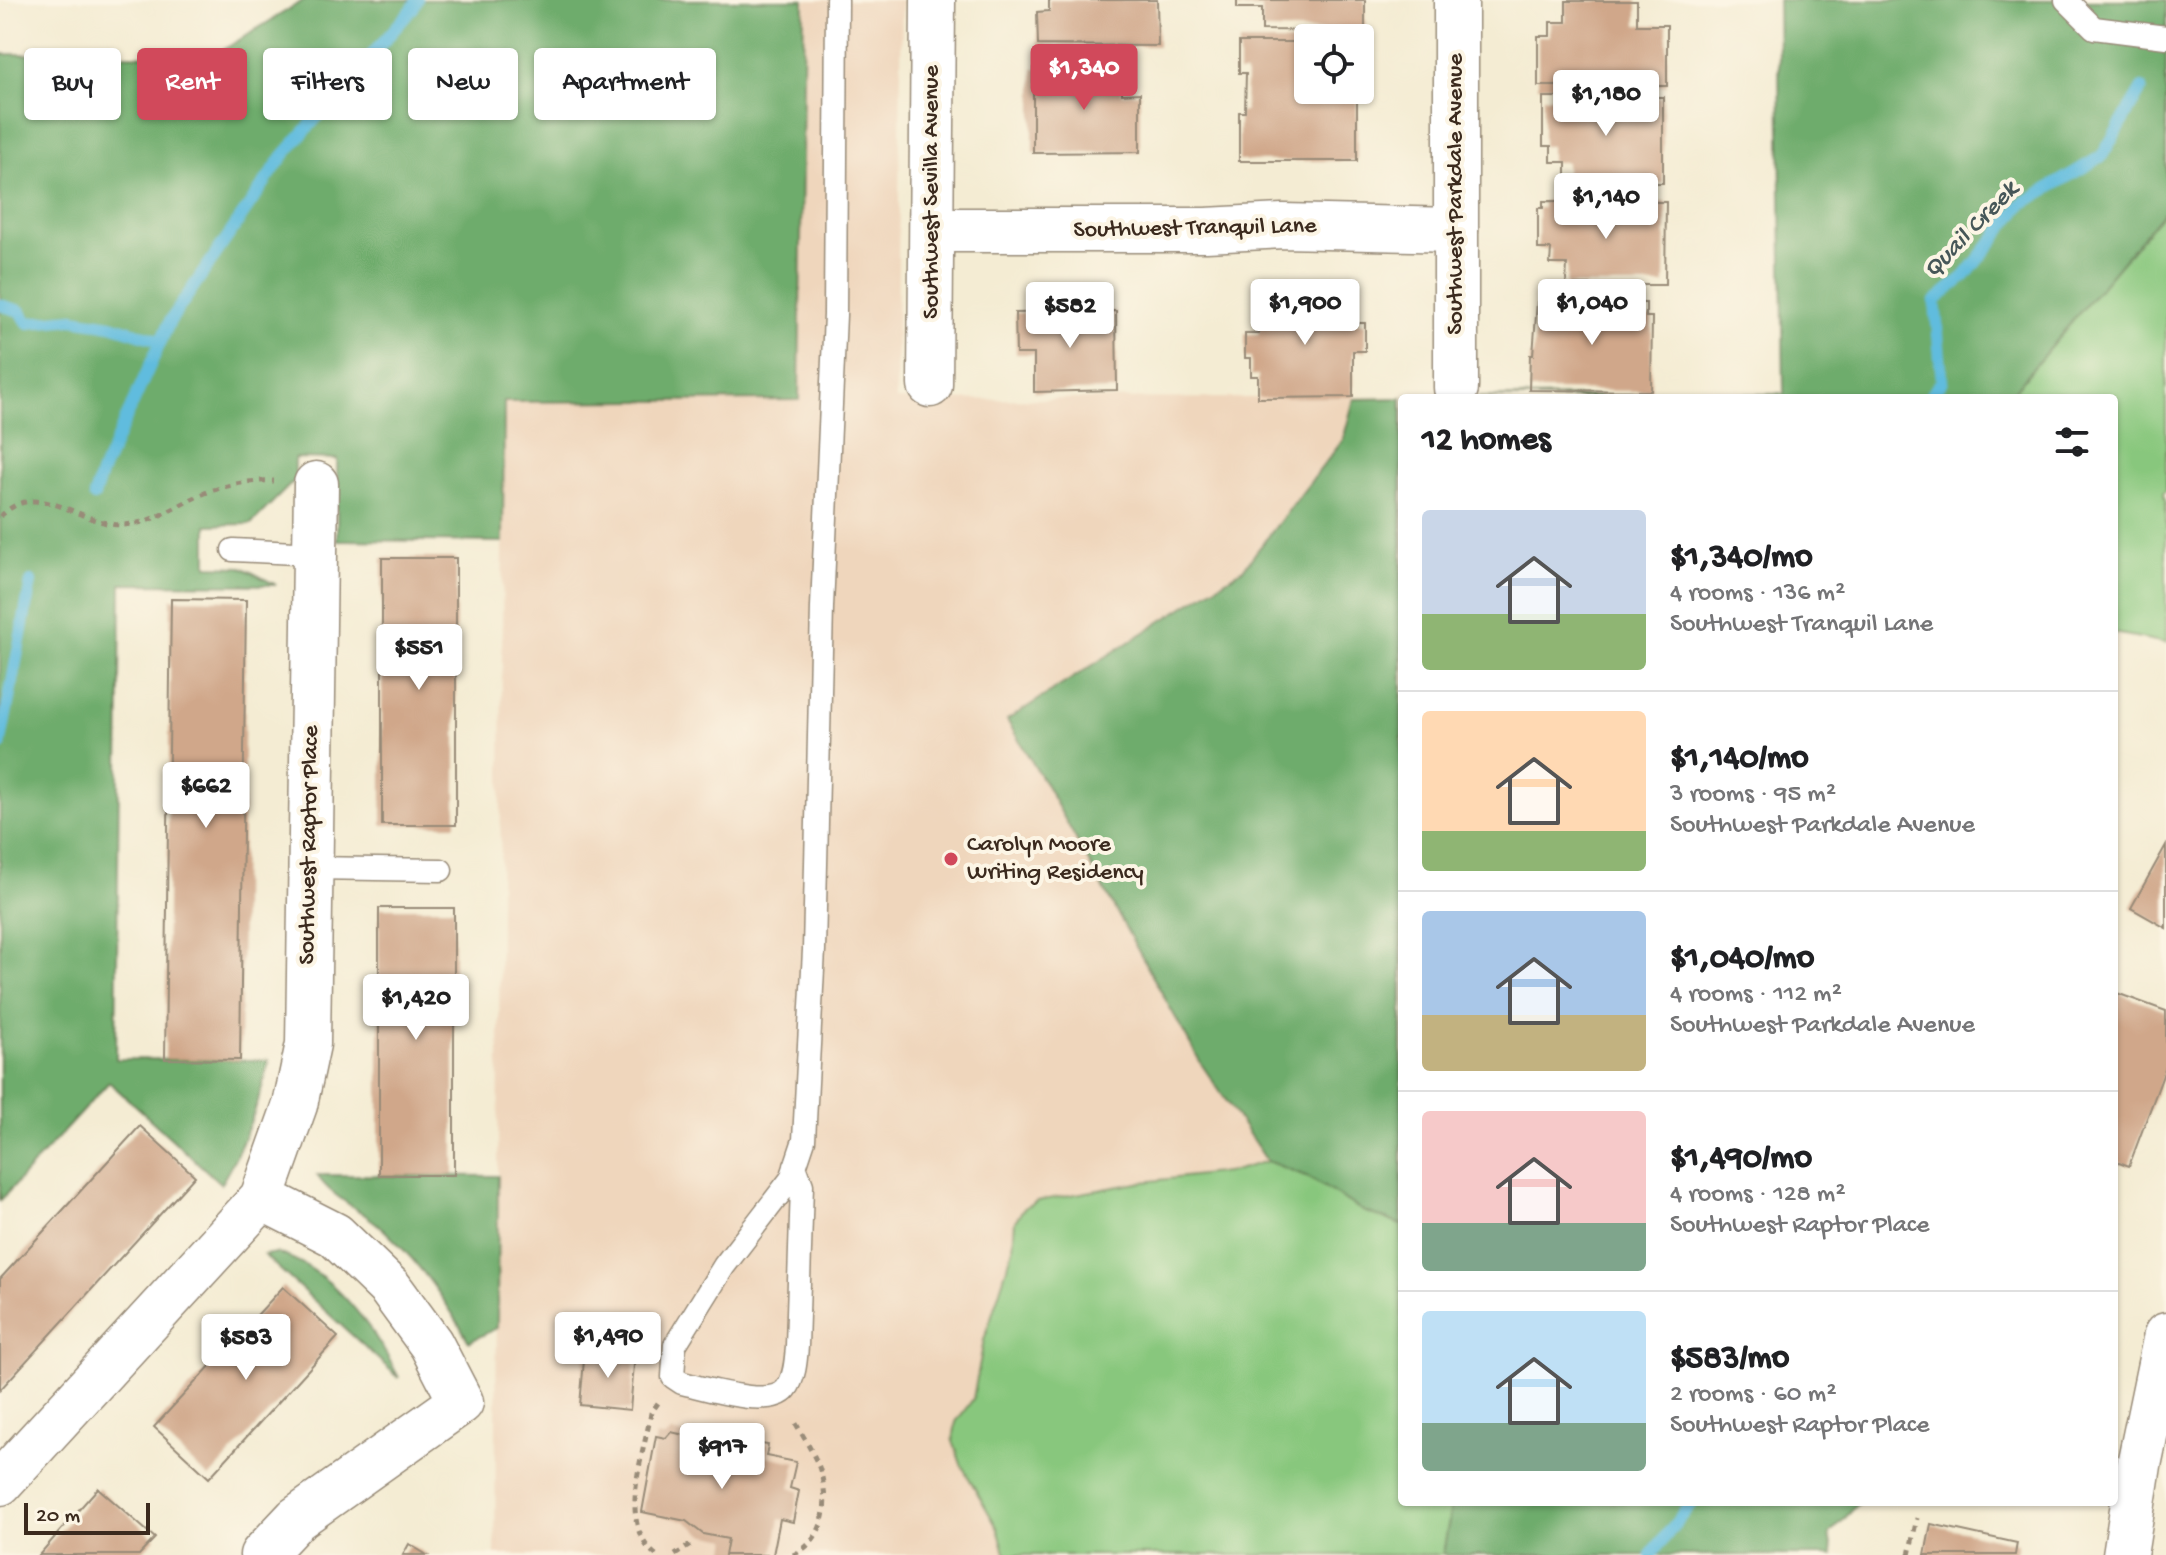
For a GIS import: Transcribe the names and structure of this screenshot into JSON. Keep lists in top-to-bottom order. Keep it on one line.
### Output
{"streets":{"street":["Southwest Sevilla Avenue","Southwest Parkdale Avenue","Southwest Tranquil Lane","Southwest Raptor Place"]},"crossings":[["Southwest Sevilla Avenue","Southwest Tranquil Lane"],["Southwest Parkdale Avenue","Southwest Tranquil Lane"]],"water":["Quail Creek"],"places":["Carolyn Moore Writing Residency"],"scale_bar":"20 m","page":{"price":["$1,340","$1,180","$1,140","$1,900","$1,040","$582","$551","$662","$1,420","$1,490","$583","$917"],"chip":["Buy","Rent","Filters","New","Apartment"],"heading":"12 homes","list":[{"name":"$1,340/mo","note":"4 rooms · 136 m² · Southwest Tranquil Lane"},{"name":"$1,140/mo","note":"3 rooms · 95 m² · Southwest Parkdale Avenue"},{"name":"$1,040/mo","note":"4 rooms · 112 m² · Southwest Parkdale Avenue"},{"name":"$1,490/mo","note":"4 rooms · 128 m² · Southwest Raptor Place"},{"name":"$583/mo","note":"2 rooms · 60 m² · Southwest Raptor Place"}],"scale":"20 m"}}
